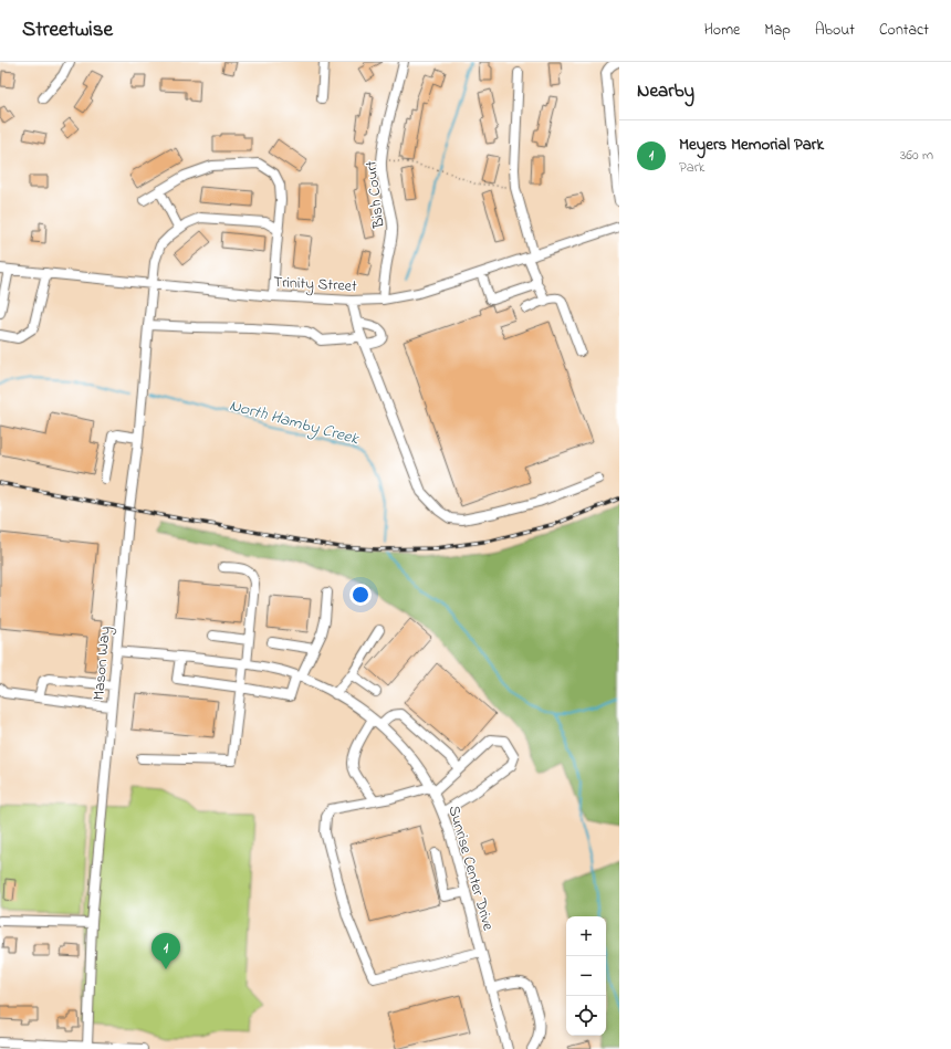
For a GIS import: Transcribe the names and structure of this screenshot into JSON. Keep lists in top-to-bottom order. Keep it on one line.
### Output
{"streets":{"street":["Bish Court","Trinity Street","Mason Way","Sunrise Center Drive"]},"crossings":[["Bish Court","Trinity Street"],["Trinity Street","Mason Way"],["Mason Way","Sunrise Center Drive"]],"water":["North Hamby Creek"],"page":{"header":"Streetwise","nav":["Home","Map","About","Contact"],"heading":"Nearby","list":[{"mark":"1","name":"Meyers Memorial Park","note":"Park","value":"360 m"}],"map_buttons":["+","−"],"pins":"1"}}
